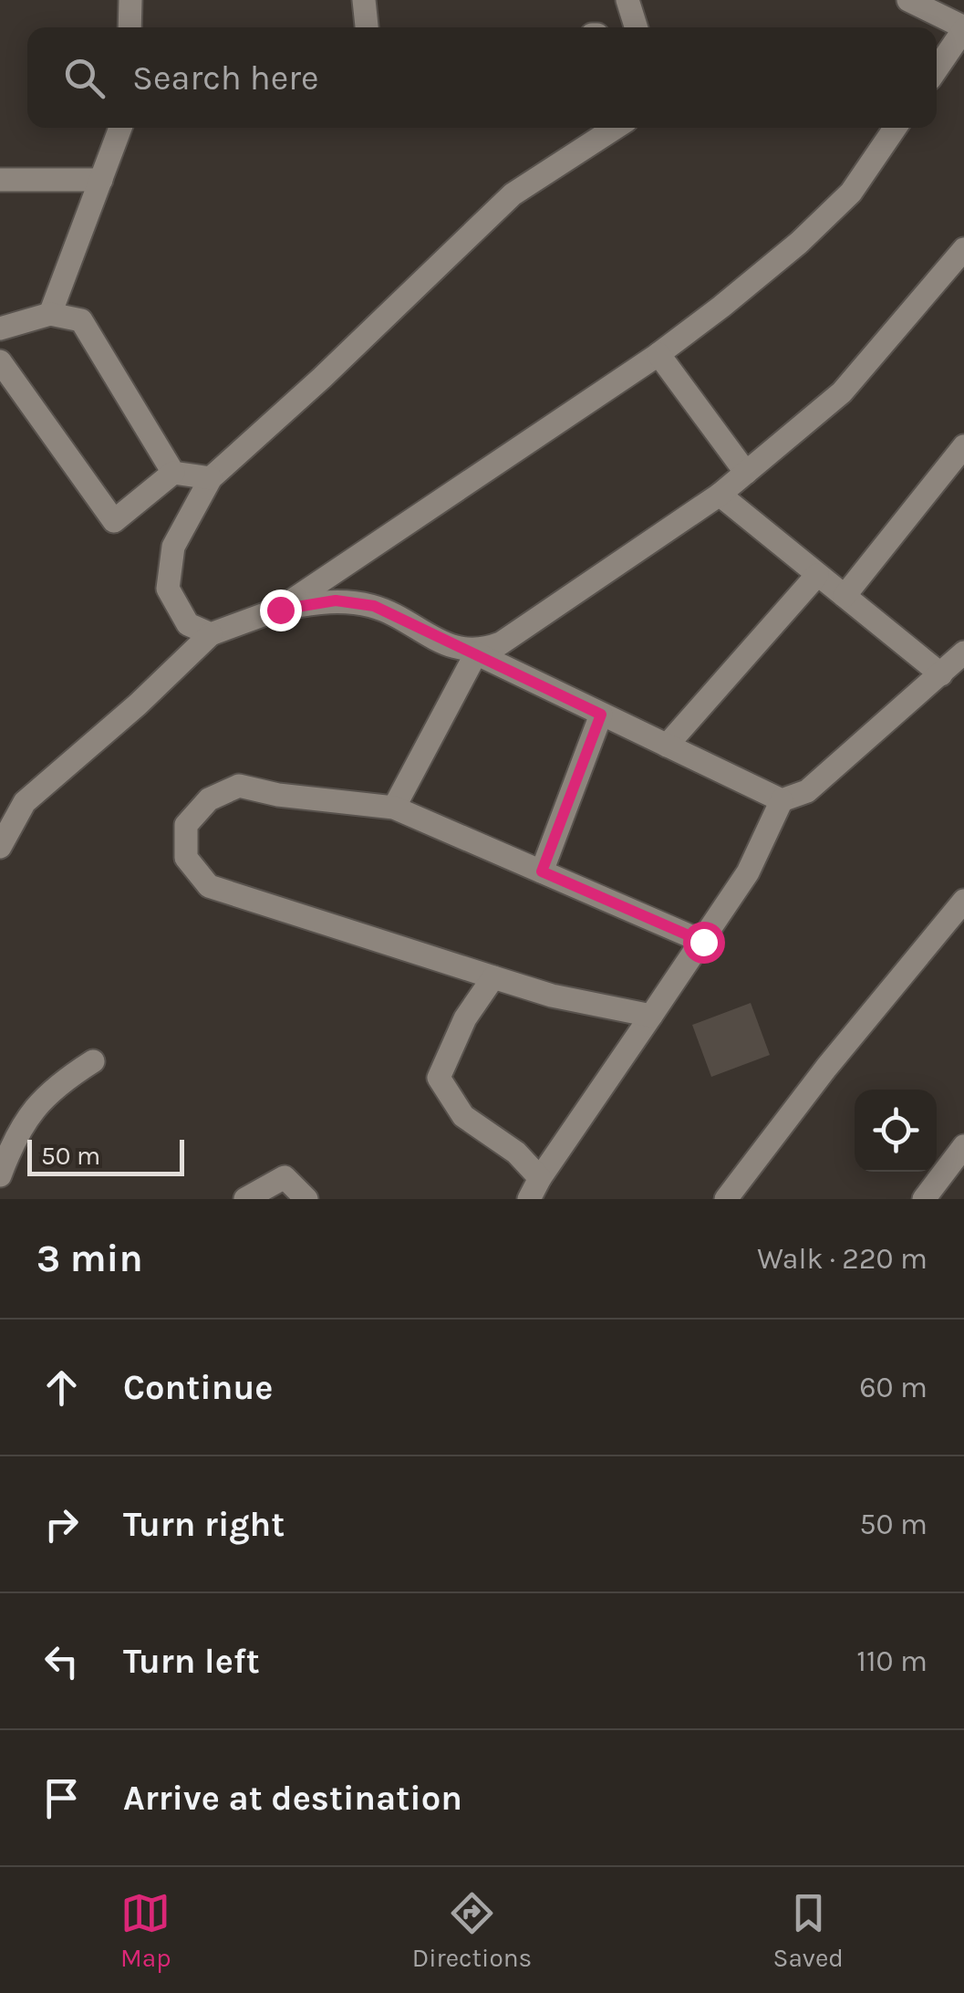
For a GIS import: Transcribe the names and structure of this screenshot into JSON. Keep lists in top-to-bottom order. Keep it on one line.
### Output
{"scale_bar":"50 m","page":{"search":"Search here","scale":"50 m","heading":["3 min","Walk · 220 m"],"list":[["Continue","60 m"],["Turn right","50 m"],["Turn left","110 m"],"Arrive at destination"],"nav":["Map","Directions","Saved"]}}
